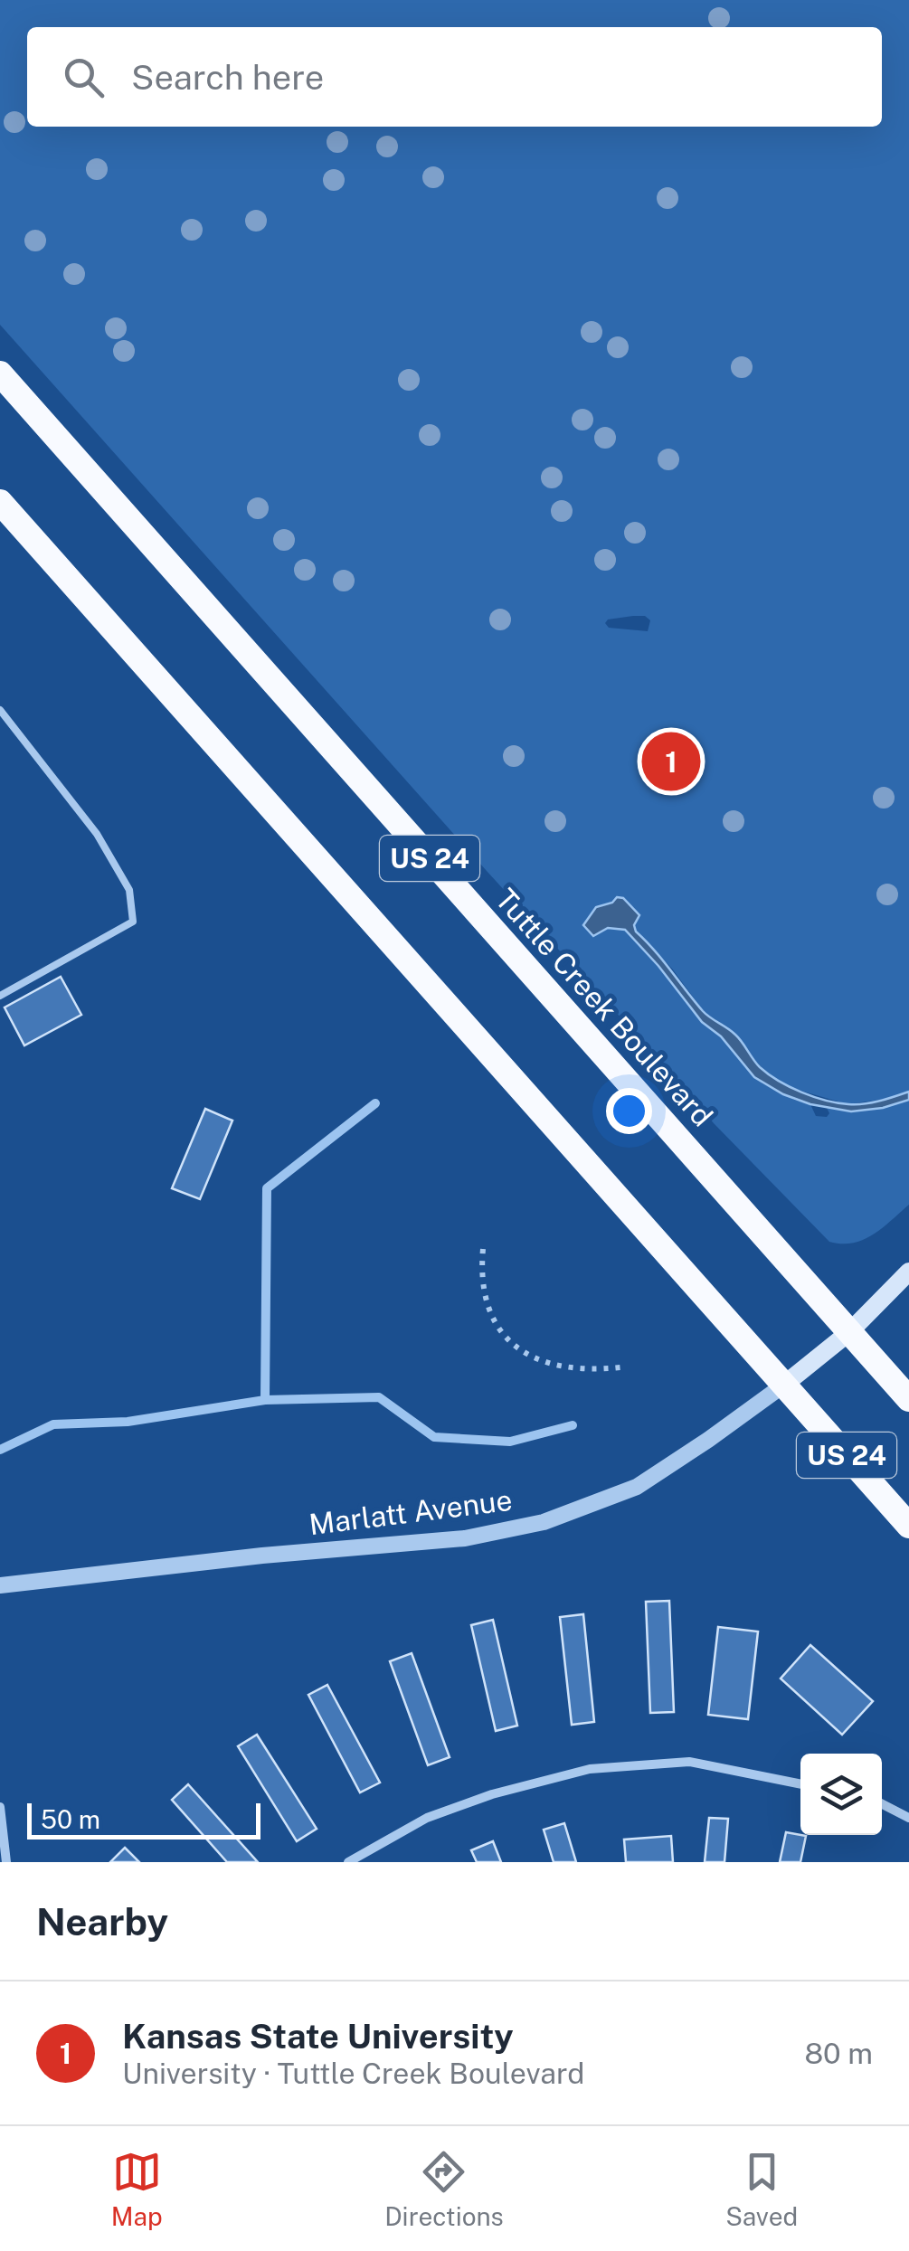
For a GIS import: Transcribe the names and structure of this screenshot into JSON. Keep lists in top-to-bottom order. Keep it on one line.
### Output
{"streets":{"highway":["US 24","Tuttle Creek Boulevard"],"main road":["Marlatt Avenue"]},"crossings":[["US 24","Marlatt Avenue"],["Tuttle Creek Boulevard","Marlatt Avenue"]],"scale_bar":"50 m","page":{"search":"Search here","pins":"1","scale":"50 m","heading":"Nearby","list":[{"mark":"1","name":"Kansas State University","note":"University · Tuttle Creek Boulevard","value":"80 m"}],"nav":["Map","Directions","Saved"]}}
